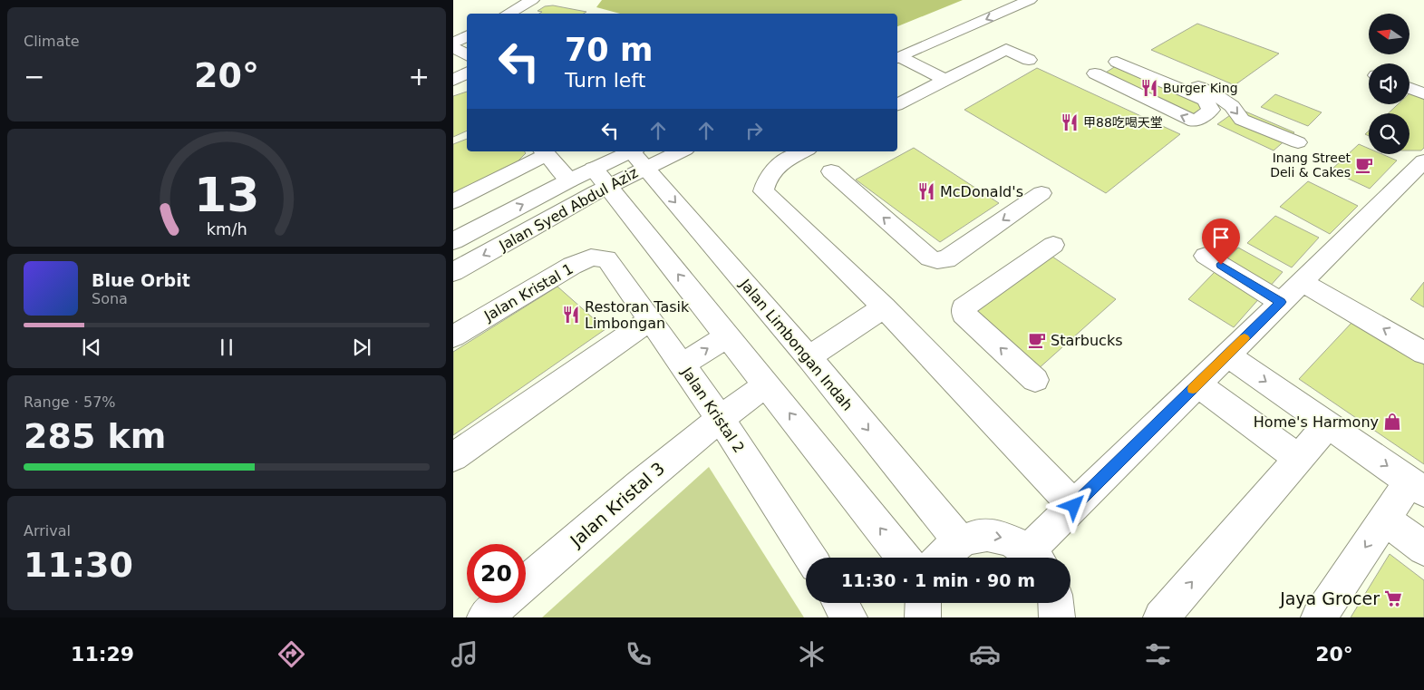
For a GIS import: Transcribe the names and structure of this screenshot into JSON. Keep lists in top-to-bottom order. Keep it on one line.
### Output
{"streets":{"street":["Jalan Syed Abdul Aziz","Jalan Kristal 1","Jalan Limbongan Indah","Jalan Kristal 2","Jalan Kristal 3"]},"crossings":[["Jalan Syed Abdul Aziz","Jalan Limbongan Indah"],["Jalan Kristal 1","Jalan Kristal 2"],["Jalan Kristal 2","Jalan Kristal 3"]],"places":{"restaurant":["Burger King","甲88吃喝天堂","McDonald's","Restoran Tasik Limbongan"],"cafe":["Inang Street Deli & Cakes","Starbucks"],"shop":["Home's Harmony"],"supermarket":["Jaya Grocer"]},"north":"left","page":{"tile":["Climate",["Range · 57%","285 km"],["Arrival","11:30"]],"turn":["70 m","Turn left"],"heat":["−","20°","+"],"song":["Blue Orbit","Sona"],"limit":"20","trip":"11:30 · 1 min · 90 m","tabs":["11:29","20°"],"gauge":["13","km/h"]}}
